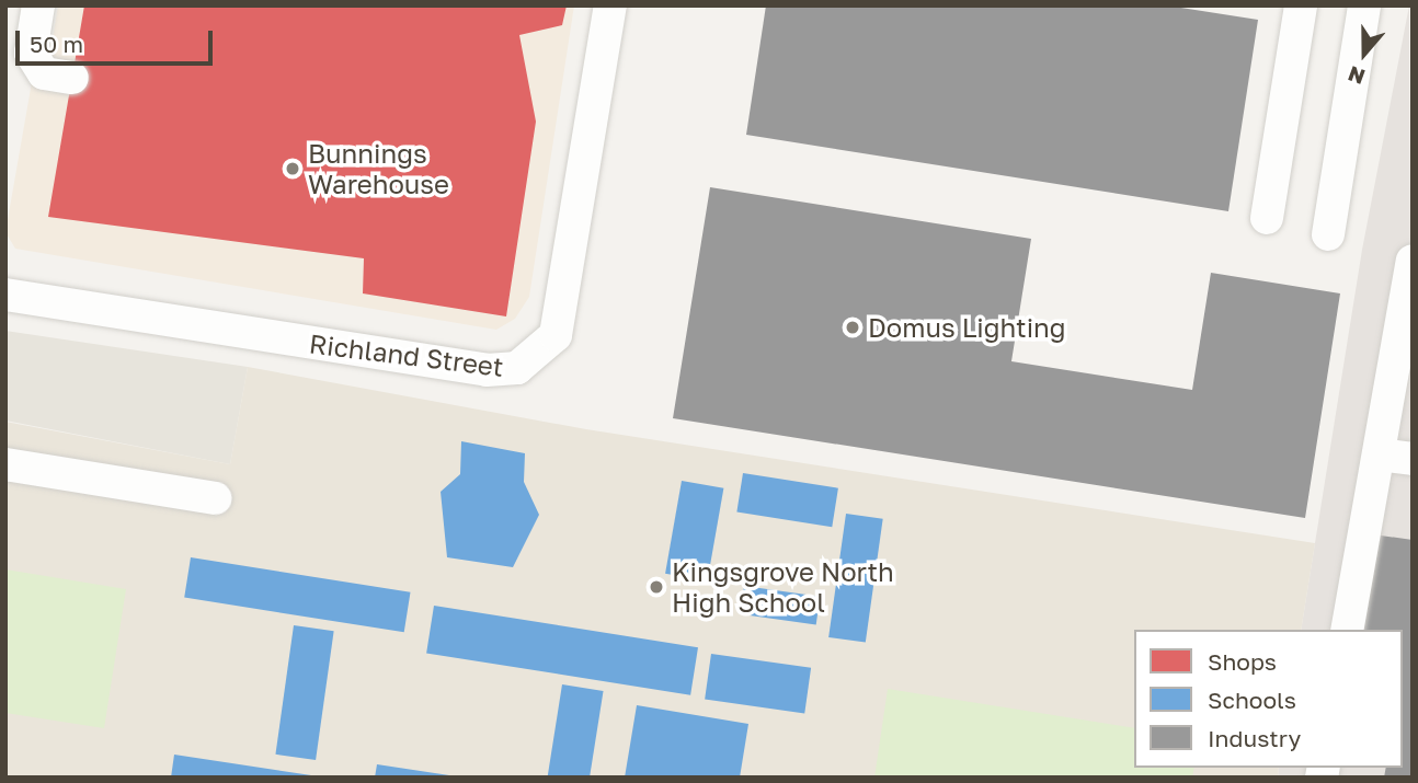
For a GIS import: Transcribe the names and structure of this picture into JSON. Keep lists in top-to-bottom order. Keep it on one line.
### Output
{"streets":{"street":["Richland Street"]},"places":["Bunnings Warehouse","Domus Lighting","Kingsgrove North High School"],"legend":["Shops","Schools","Industry"],"scale_bar":"50 m","north":"bottom"}
